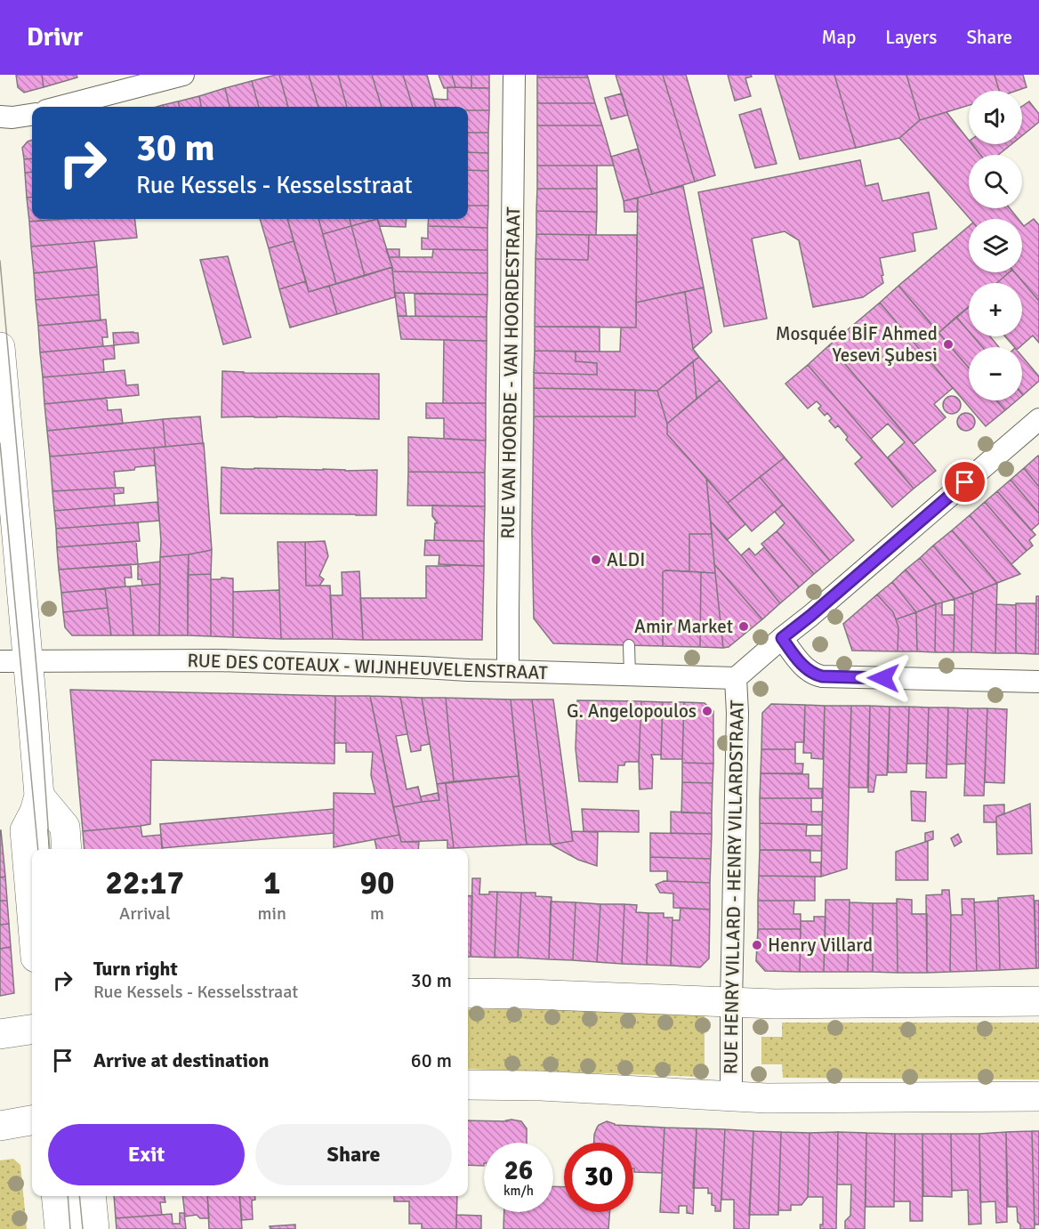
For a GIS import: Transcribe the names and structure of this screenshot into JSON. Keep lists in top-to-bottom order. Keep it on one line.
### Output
{"streets":{"street":["RUE VAN HOORDE - VAN HOORDESTRAAT","RUE DES COTEAUX - WIJNHEUVELENSTRAAT","RUE HENRY VILLARD - HENRY VILLARDSTRAAT"]},"crossings":[["RUE VAN HOORDE - VAN HOORDESTRAAT","RUE DES COTEAUX - WIJNHEUVELENSTRAAT"],["RUE DES COTEAUX - WIJNHEUVELENSTRAAT","RUE HENRY VILLARD - HENRY VILLARDSTRAAT"]],"places":["Mosquée BİF Ahmed Yesevi Şubesi","ALDI","Amir Market","G. Angelopoulos","Henry Villard"],"page":{"header":"Drivr","nav":["Map","Layers","Share"],"map_buttons":["+","−"],"turn":["30 m","Rue Kessels - Kesselsstraat"],"eta":["22:17","Arrival","1","min","90","m"],"list":[{"name":"Turn right","note":"Rue Kessels - Kesselsstraat","value":"30 m"},{"name":"Arrive at destination","value":"60 m"}],"buttons":["Exit","Share"],"speed":"26 km/h","limit":"30"}}
